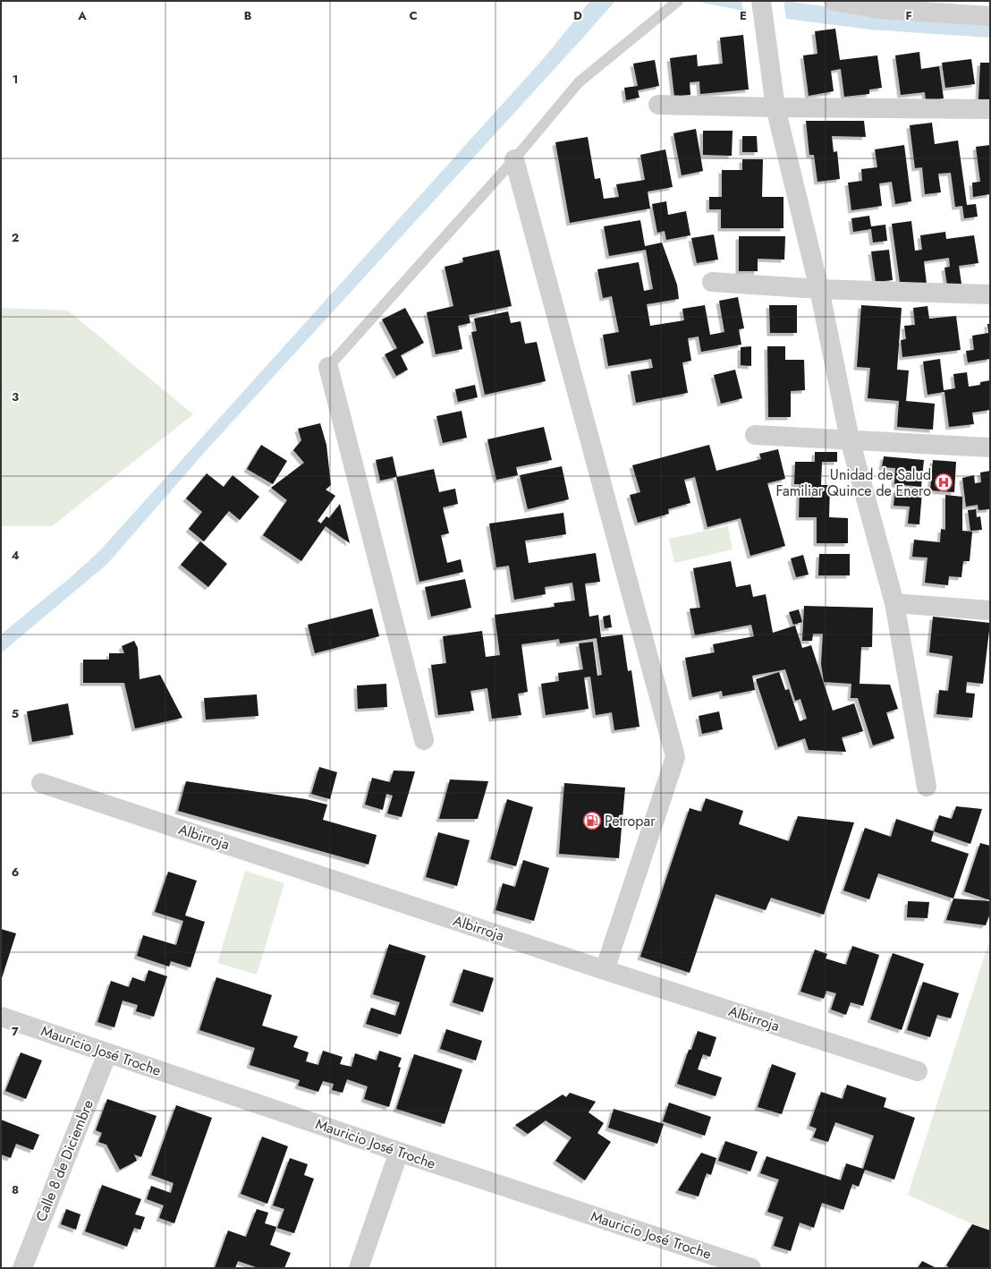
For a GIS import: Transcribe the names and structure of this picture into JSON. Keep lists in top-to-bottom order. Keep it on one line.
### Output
{"streets":{"street":["Albirroja","Mauricio José Troche","Calle 8 de Diciembre"]},"crossings":[["Mauricio José Troche","Calle 8 de Diciembre"]],"places":{"hospital":["Unidad de Salud Familiar Quince de Enero"],"fuel station":["Petropar"]},"grid":{"columns":["A","B","C","D","E","F"],"rows":["1","2","3","4","5","6","7","8"]}}
